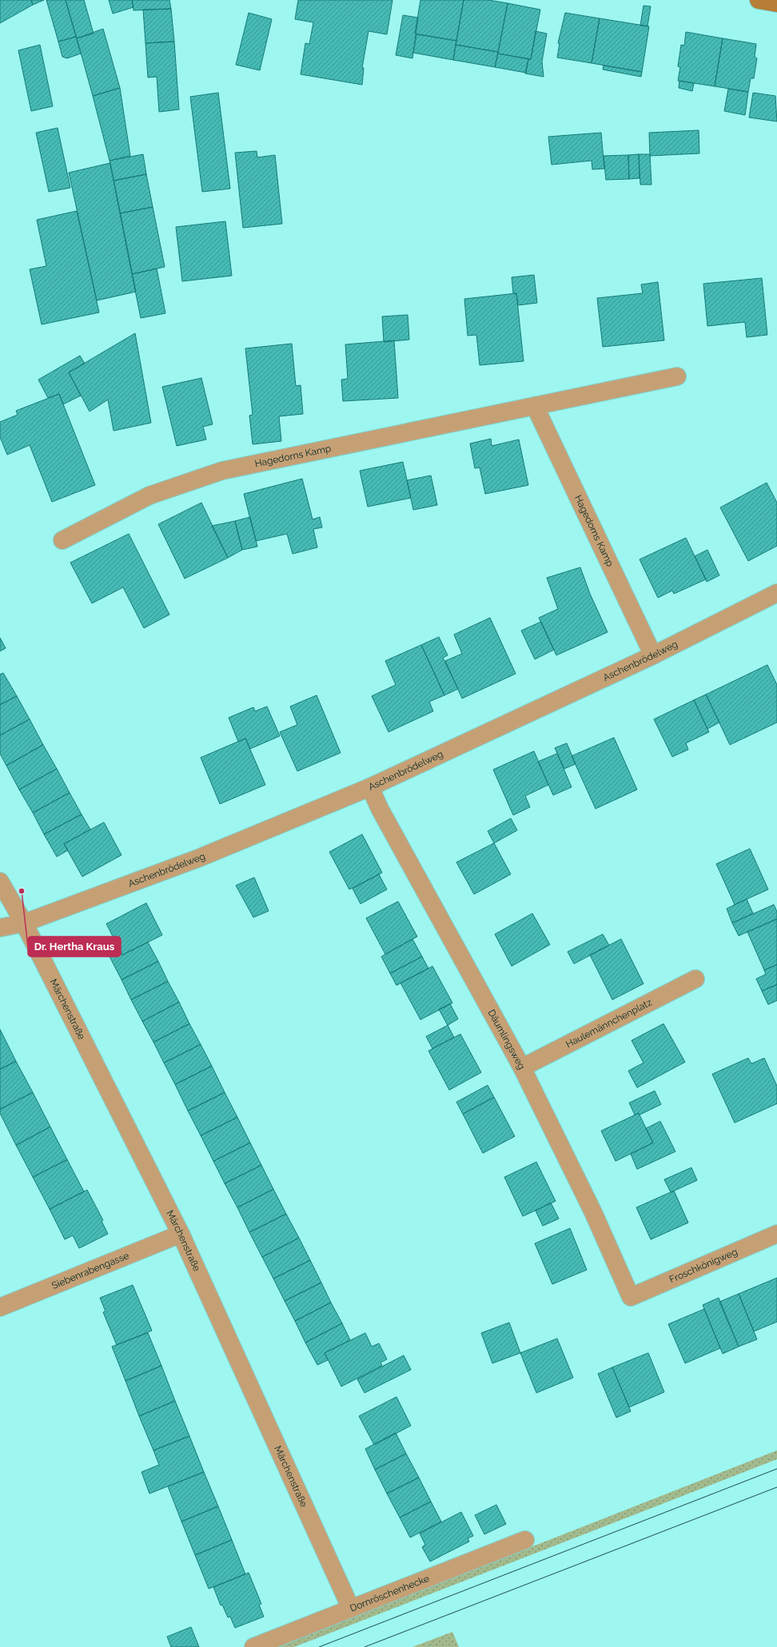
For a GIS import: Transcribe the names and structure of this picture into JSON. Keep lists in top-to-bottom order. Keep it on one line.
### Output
{"streets":{"street":["Hagedorns Kamp","Aschenbrödelweg","Märchenstraße","Haulemännchenplatz","Däumlingsweg","Froschkönigweg","Siebenrabengasse","Dornröschenhecke"]},"crossings":[["Hagedorns Kamp","Aschenbrödelweg"],["Aschenbrödelweg","Märchenstraße"],["Aschenbrödelweg","Däumlingsweg"],["Märchenstraße","Siebenrabengasse"],["Märchenstraße","Dornröschenhecke"],["Haulemännchenplatz","Däumlingsweg"],["Däumlingsweg","Froschkönigweg"]],"places":["Dr. Hertha Kraus"]}
